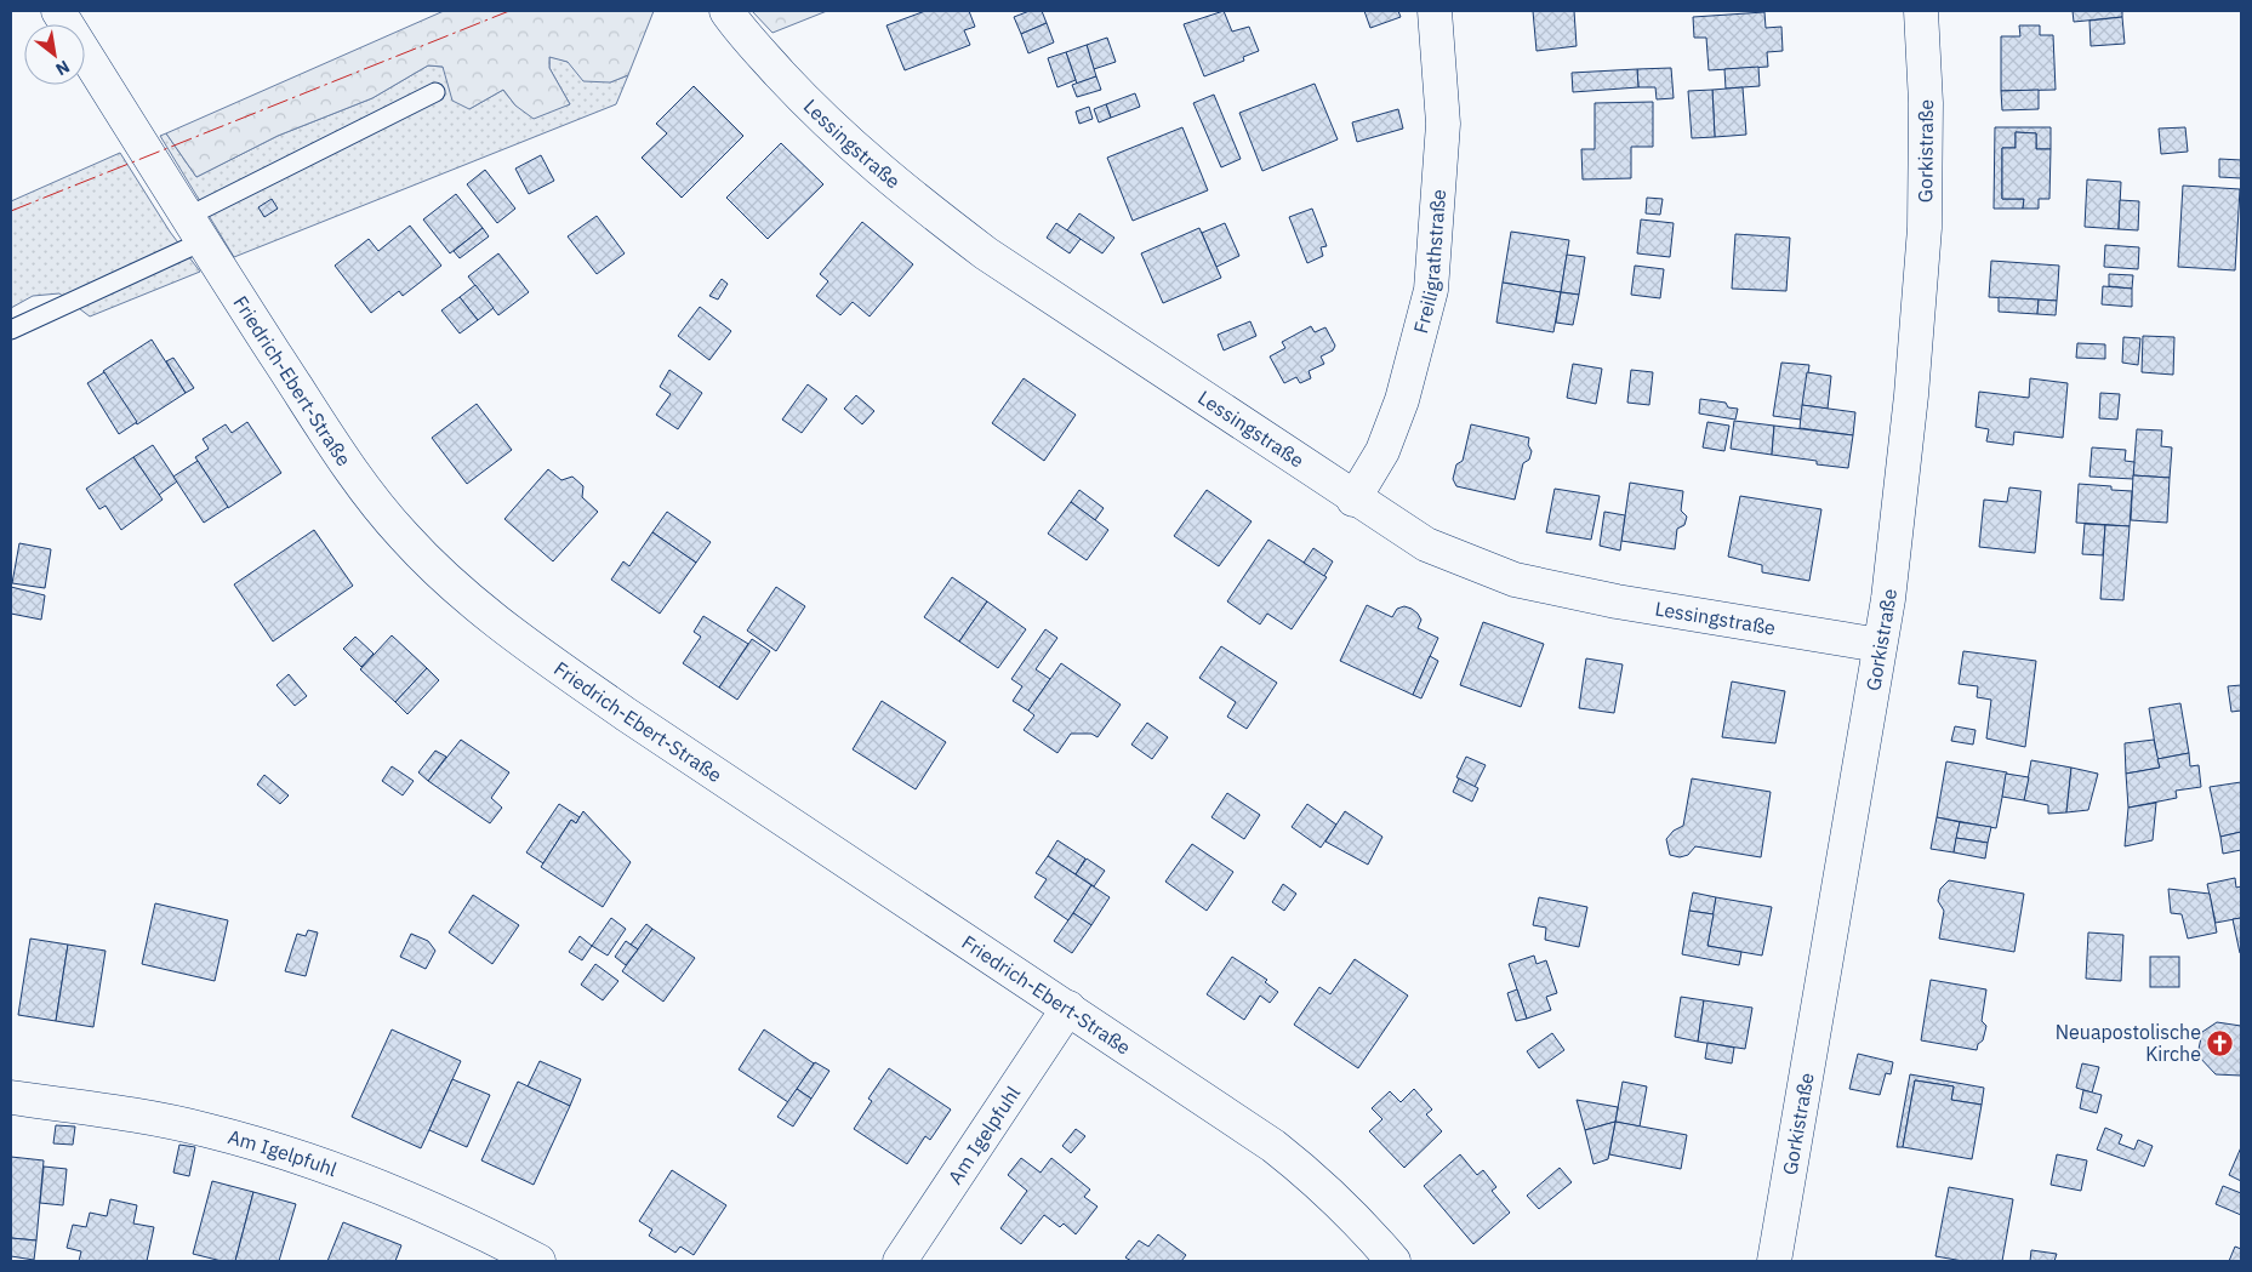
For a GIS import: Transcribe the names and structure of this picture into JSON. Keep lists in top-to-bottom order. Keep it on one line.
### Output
{"streets":{"street":["Lessingstraße","Gorkistraße","Freiligrathstraße","Friedrich-Ebert-Straße","Am Igelpfuhl"]},"crossings":[["Lessingstraße","Gorkistraße"],["Lessingstraße","Freiligrathstraße"],["Friedrich-Ebert-Straße","Am Igelpfuhl"]],"places":{"church":["Neuapostolische Kirche"]},"north":"bottom right"}
